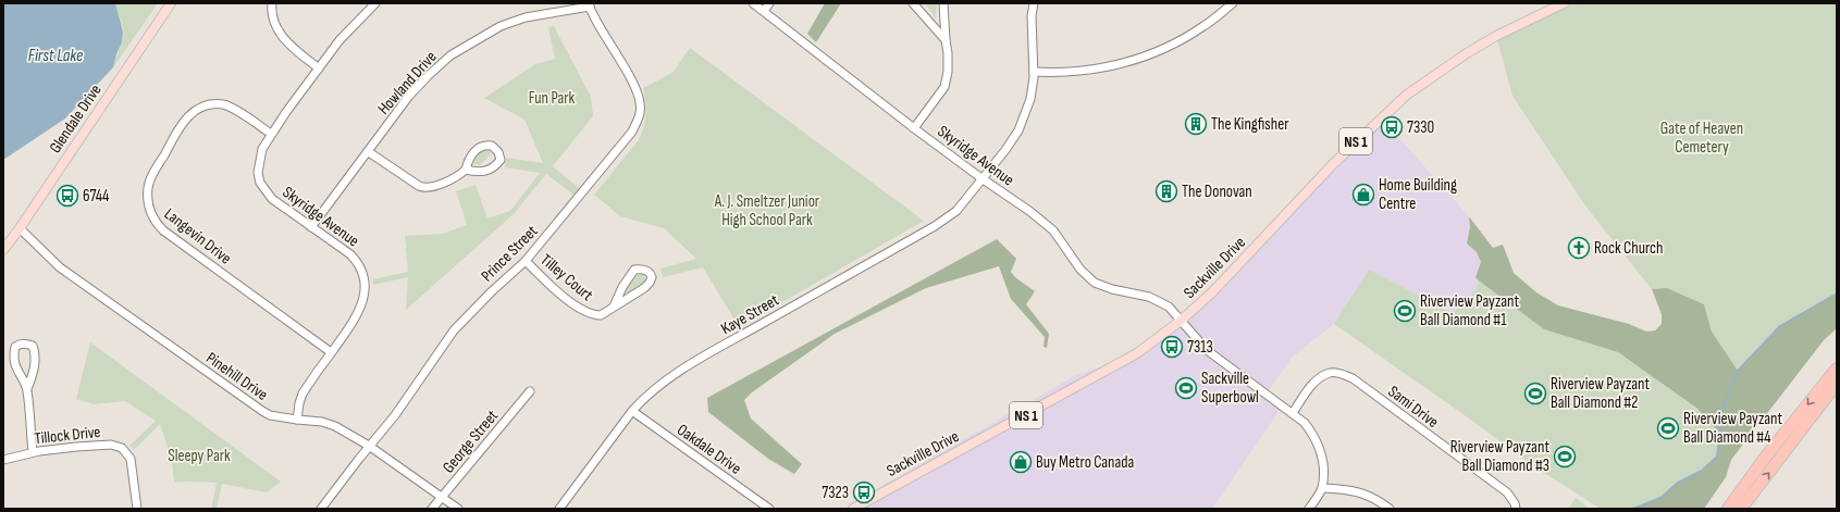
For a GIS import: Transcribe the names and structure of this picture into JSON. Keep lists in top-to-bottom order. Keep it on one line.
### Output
{"streets":{"main road":["Glendale Drive","NS 1","Sackville Drive"],"street":["Howland Drive","Skyridge Avenue","Langevin Drive","Prince Street","Tilley Court","Kaye Street","Pinehill Drive","Sami Drive","Tillock Drive","George Street","Oakdale Drive"]},"crossings":[["Howland Drive","Skyridge Avenue"],["Howland Drive","Prince Street"],["Glendale Drive","Pinehill Drive"],["Skyridge Avenue","Langevin Drive"],["Skyridge Avenue","Sackville Drive"],["Skyridge Avenue","Kaye Street"],["Skyridge Avenue","Pinehill Drive"],["Skyridge Avenue","Sami Drive"],["Prince Street","Tilley Court"],["Prince Street","Pinehill Drive"],["Kaye Street","Oakdale Drive"],["Pinehill Drive","George Street"]],"water":["First Lake"],"parks":["Fun Park","Gate of Heaven Cemetery","A. J. Smeltzer Junior High School Park","Sleepy Park"],"places":{"building":["The Kingfisher","The Donovan"],"bus stop":["7330","6744","7313","7323"],"shop":["Home Building Centre","Buy Metro Canada"],"church":["Rock Church"],"sports":["Riverview Payzant Ball Diamond #1","Sackville Superbowl","Riverview Payzant Ball Diamond #2","Riverview Payzant Ball Diamond #4","Riverview Payzant Ball Diamond #3"]}}
